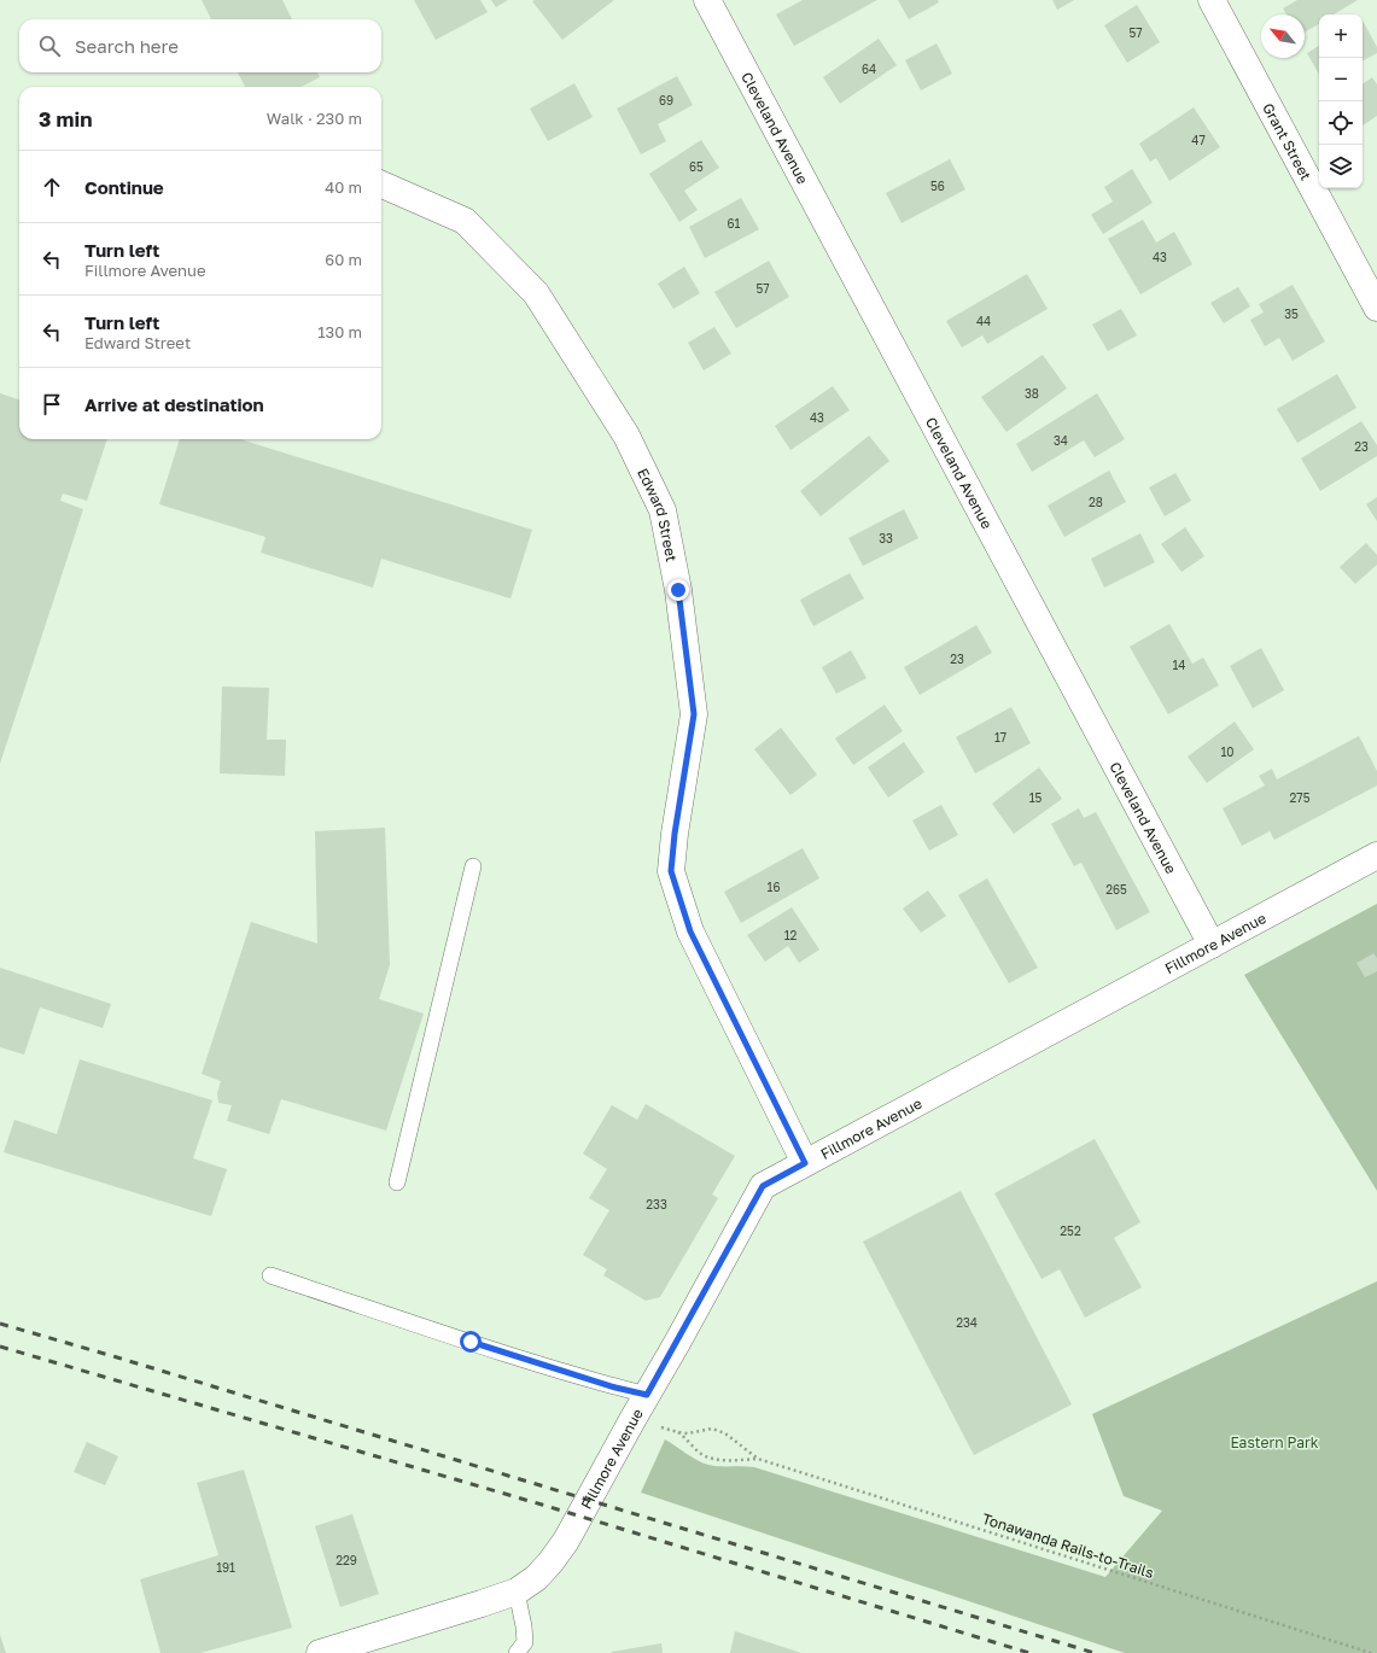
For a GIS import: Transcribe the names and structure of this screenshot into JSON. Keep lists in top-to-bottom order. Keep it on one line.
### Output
{"streets":{"street":["Cleveland Avenue","Grant Street","Edward Street","Fillmore Avenue"],"path":["Tonawanda Rails-to-Trails"]},"crossings":[["Cleveland Avenue","Fillmore Avenue"],["Edward Street","Fillmore Avenue"]],"parks":["Eastern Park"],"house_numbers":["57","64","69","47","65","56","61","43","57","35","44","38","43","34","23","28","33","23","14","17","10","15","275","16","265","12","233","252","234","229","191"],"north":"top left","page":{"map_buttons":["+","−"],"search":"Search here","heading":["3 min","Walk · 230 m"],"list":[["Continue","40 m"],["Turn left","Fillmore Avenue","60 m"],["Turn left","Edward Street","130 m"],"Arrive at destination"]}}
